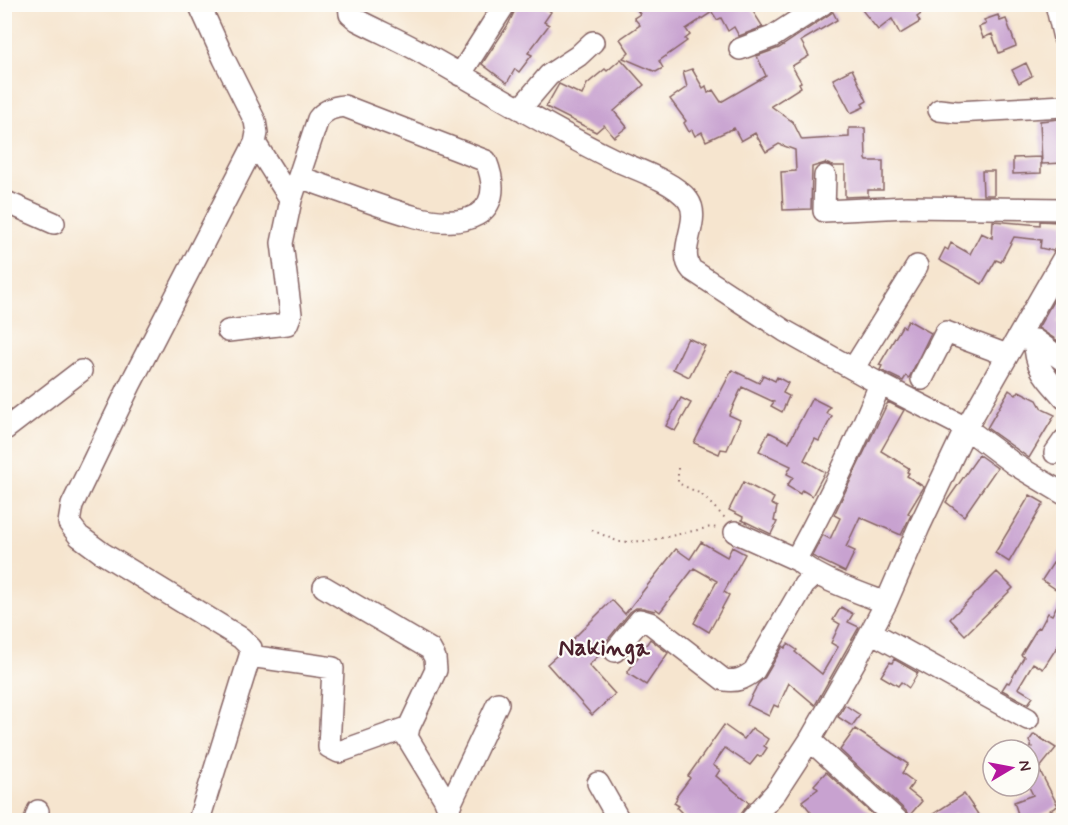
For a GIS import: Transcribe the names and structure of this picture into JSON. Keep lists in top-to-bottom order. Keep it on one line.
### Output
{"districts":["Nakinga"],"north":"right"}
